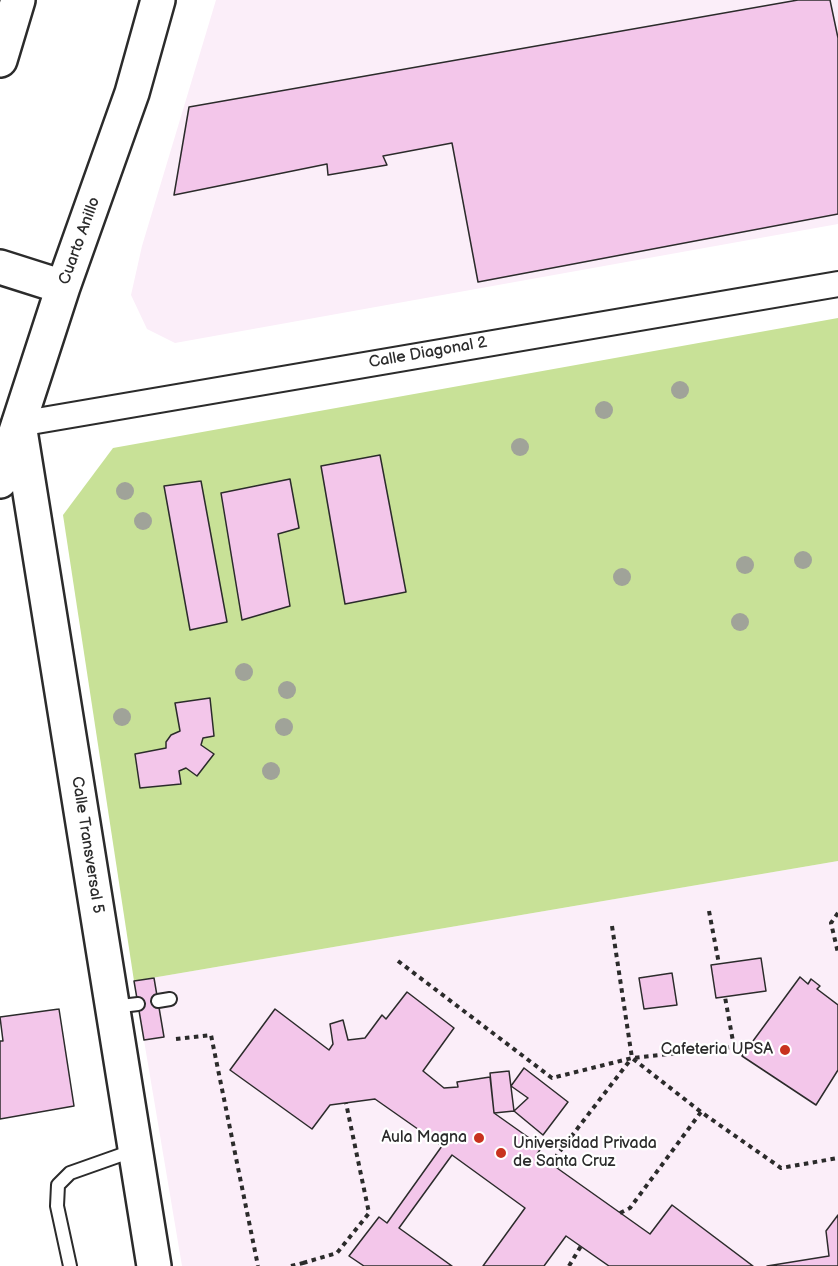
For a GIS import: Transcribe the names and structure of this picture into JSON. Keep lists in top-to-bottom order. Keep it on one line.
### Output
{"streets":{"main road":["Cuarto Anillo","Calle Transversal 5"],"street":["Calle Diagonal 2"]},"crossings":[["Cuarto Anillo","Calle Diagonal 2"],["Cuarto Anillo","Calle Transversal 5"],["Calle Diagonal 2","Calle Transversal 5"]],"places":["Cafeteria UPSA","Aula Magna","Universidad Privada de Santa Cruz"]}
